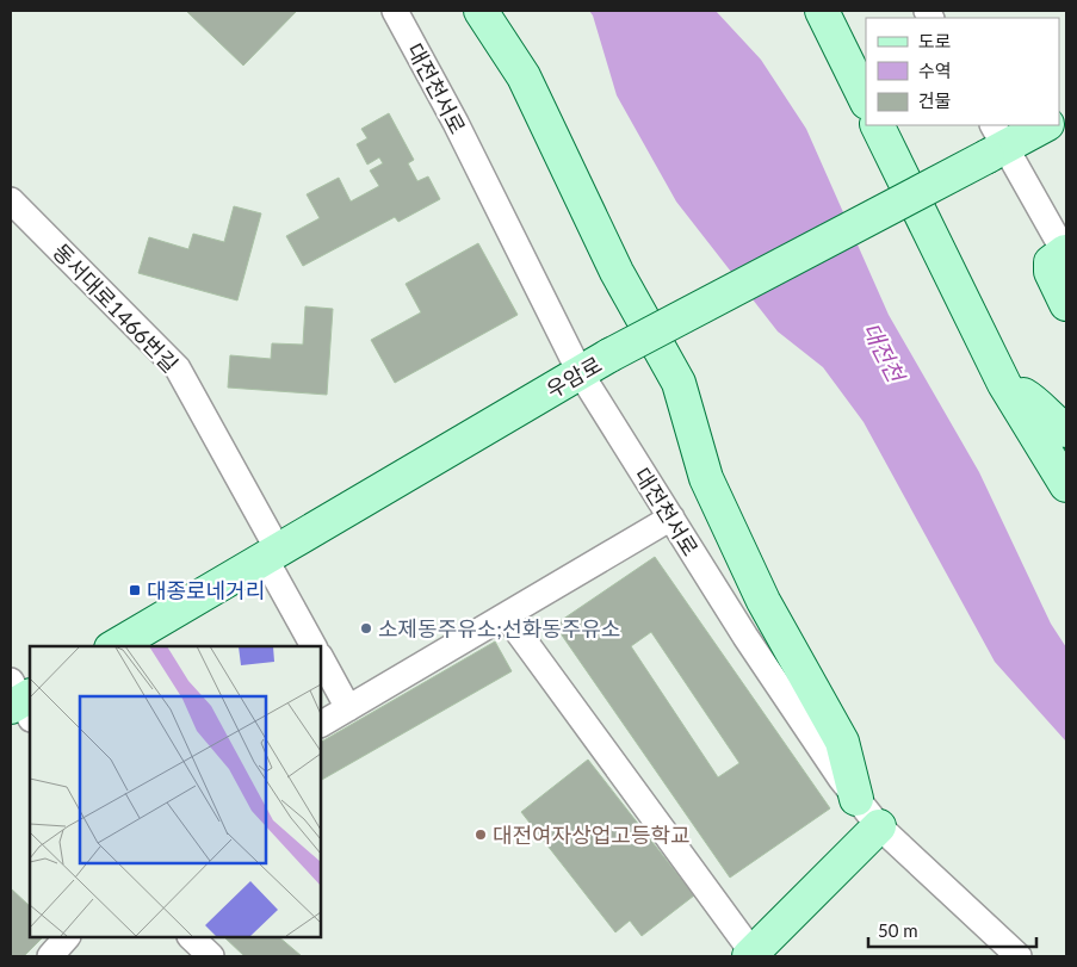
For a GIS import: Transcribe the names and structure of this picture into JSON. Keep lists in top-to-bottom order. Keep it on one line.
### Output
{"streets":{"main road":["우암로"],"street":["대전천서로","동서대로1466번길"]},"crossings":[["대전천서로","우암로"],["동서대로1466번길","우암로"]],"water":["대전천"],"places":{"transit":["대종로네거리"],"other":["소제동주유소;선화동주유소","대전여자상업고등학교"]},"legend":["도로","수역","건물"],"scale_bar":"50 m"}
